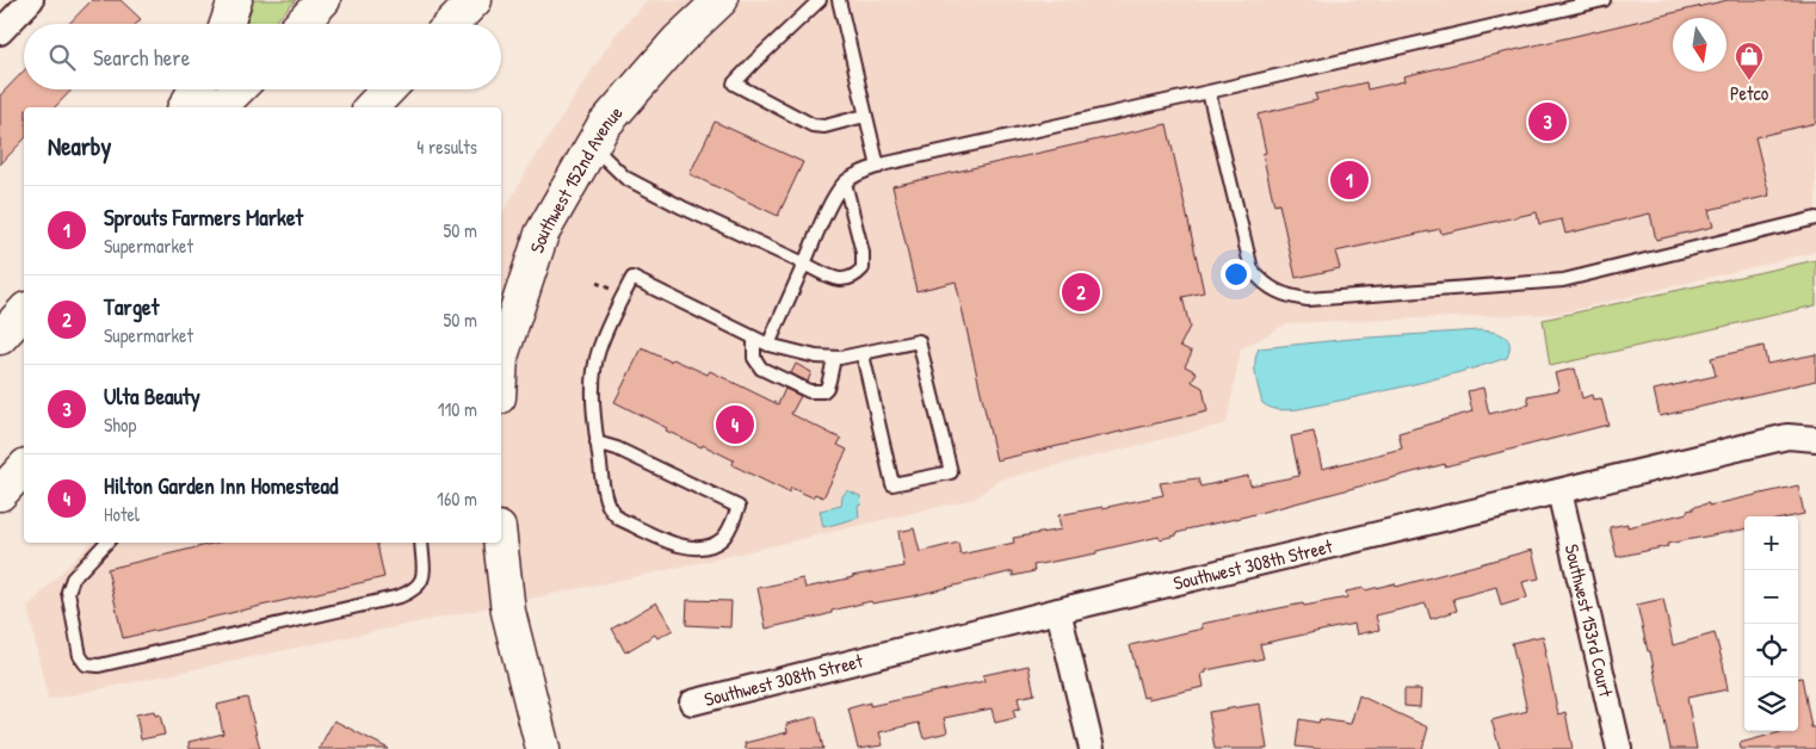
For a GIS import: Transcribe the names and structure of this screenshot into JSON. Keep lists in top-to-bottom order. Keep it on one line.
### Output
{"streets":{"main road":["Southwest 152nd Avenue"],"street":["Southwest 308th Street","Southwest 153rd Court"]},"crossings":[["Southwest 308th Street","Southwest 153rd Court"]],"places":{"shop":["Petco"]},"north":"bottom","page":{"search":"Search here","pins":["3","1","2","4"],"heading":["Nearby","4 results"],"list":[{"mark":"1","name":"Sprouts Farmers Market","note":"Supermarket","value":"50 m"},{"mark":"2","name":"Target","note":"Supermarket","value":"50 m"},{"mark":"3","name":"Ulta Beauty","note":"Shop","value":"110 m"},{"mark":"4","name":"Hilton Garden Inn Homestead","note":"Hotel","value":"160 m"}],"map_buttons":["+","−"]}}
